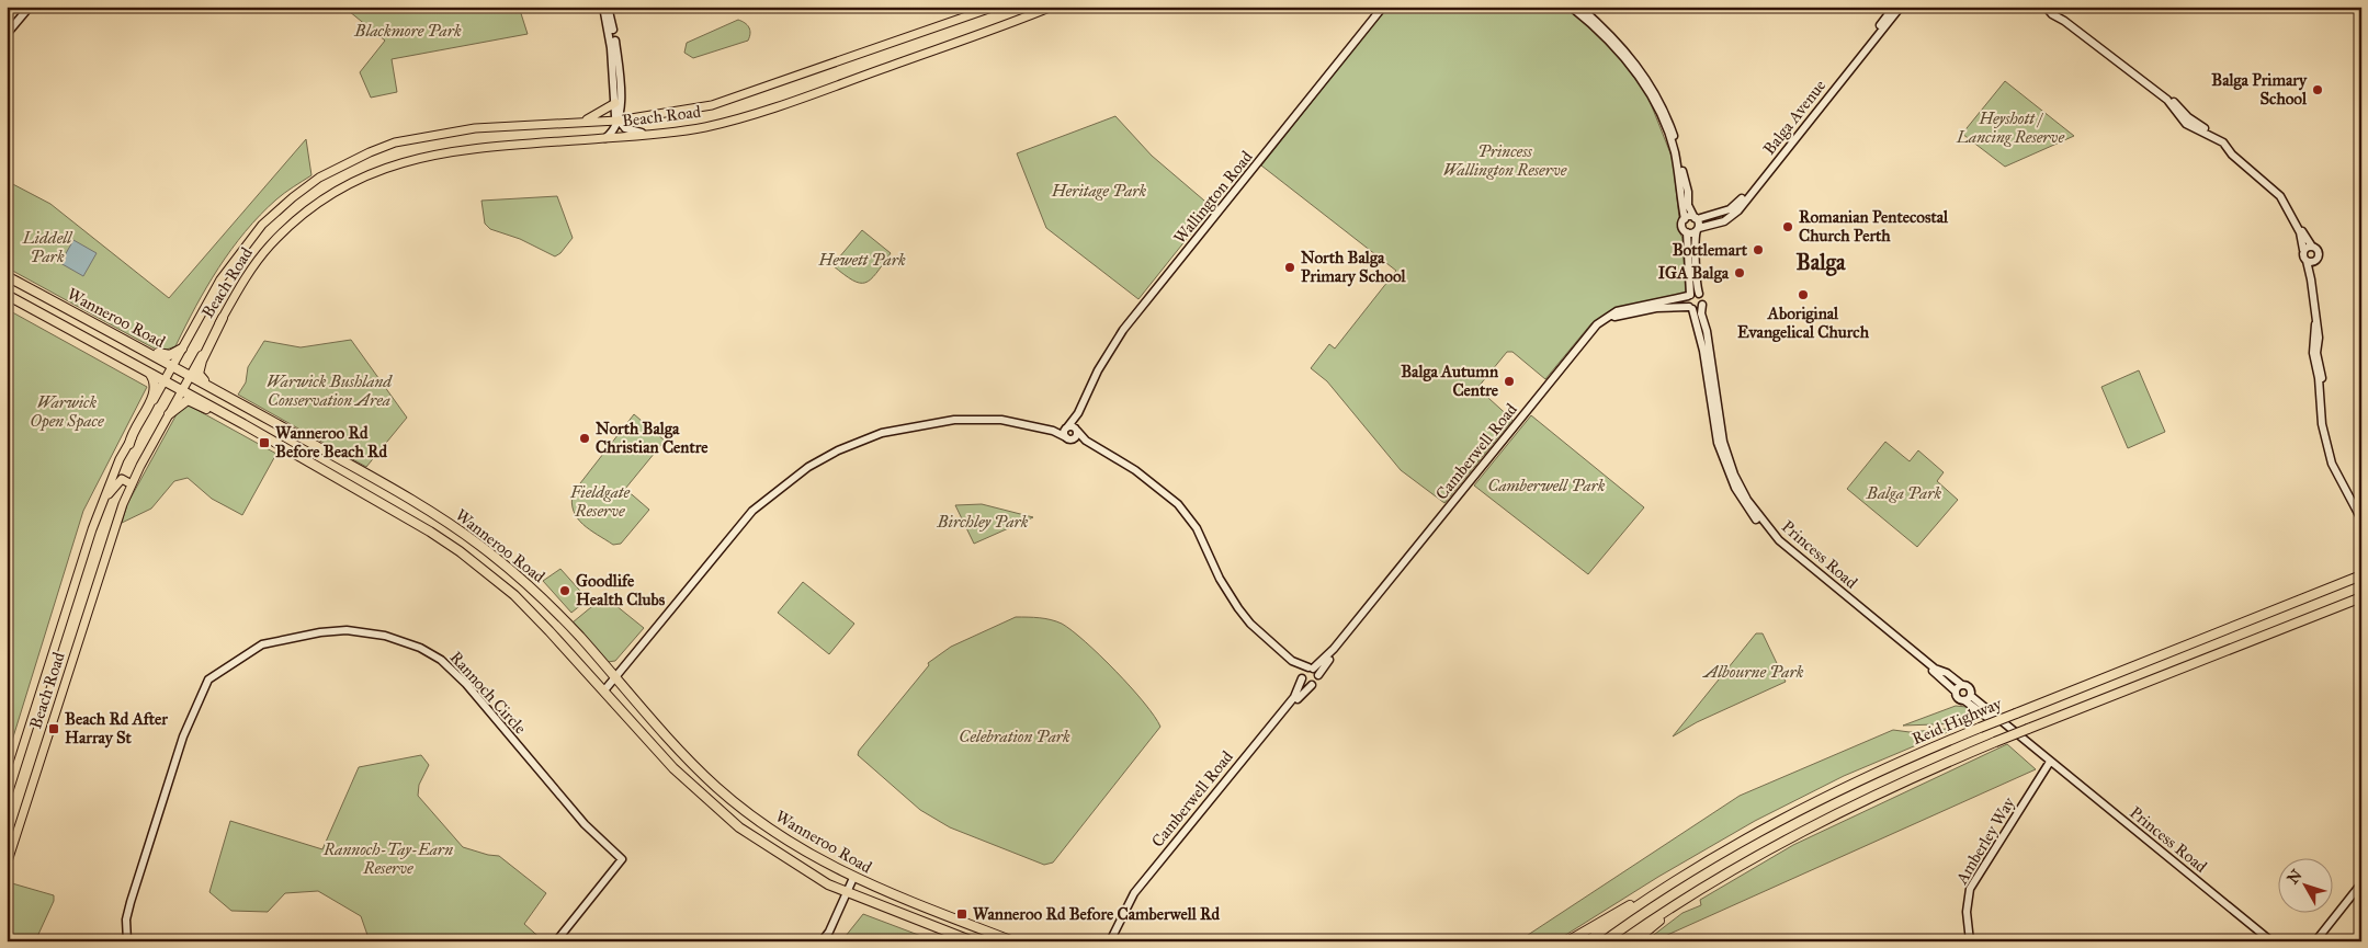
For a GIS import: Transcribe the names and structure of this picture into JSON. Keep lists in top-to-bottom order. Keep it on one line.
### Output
{"streets":{"highway":["Wanneroo Road","Reid Highway"],"main road":["Beach Road"],"street":["Balga Avenue","Wallington Road","Camberwell Road","Princess Road","Rannoch Circle","Amberley Way"]},"crossings":[["Beach Road","Wanneroo Road"],["Camberwell Road","Princess Road"],["Princess Road","Amberley Way"]],"districts":["Balga"],"parks":["Blackmore Park","Heyshott / Lancing Reserve","Princess Wallington Reserve","Heritage Park","Liddell Park","Hewett Park","Warwick Bushland Conservation Area","Warwick Open Space","Camberwell Park","Fieldgate Reserve","Balga Park","Birchley Park","Albourne Park","Celebration Park","Rannoch-Tay-Earn Reserve"],"places":{"other":["Balga Primary School","Romanian Pentecostal Church Perth","Bottlemart","North Balga Primary School","IGA Balga","Aboriginal Evangelical Church","Balga Autumn Centre","North Balga Christian Centre","Goodlife Health Clubs"],"transit":["Wanneroo Rd Before Beach Rd","Beach Rd After Harray St","Wanneroo Rd Before Camberwell Rd"]},"north":"top left"}
